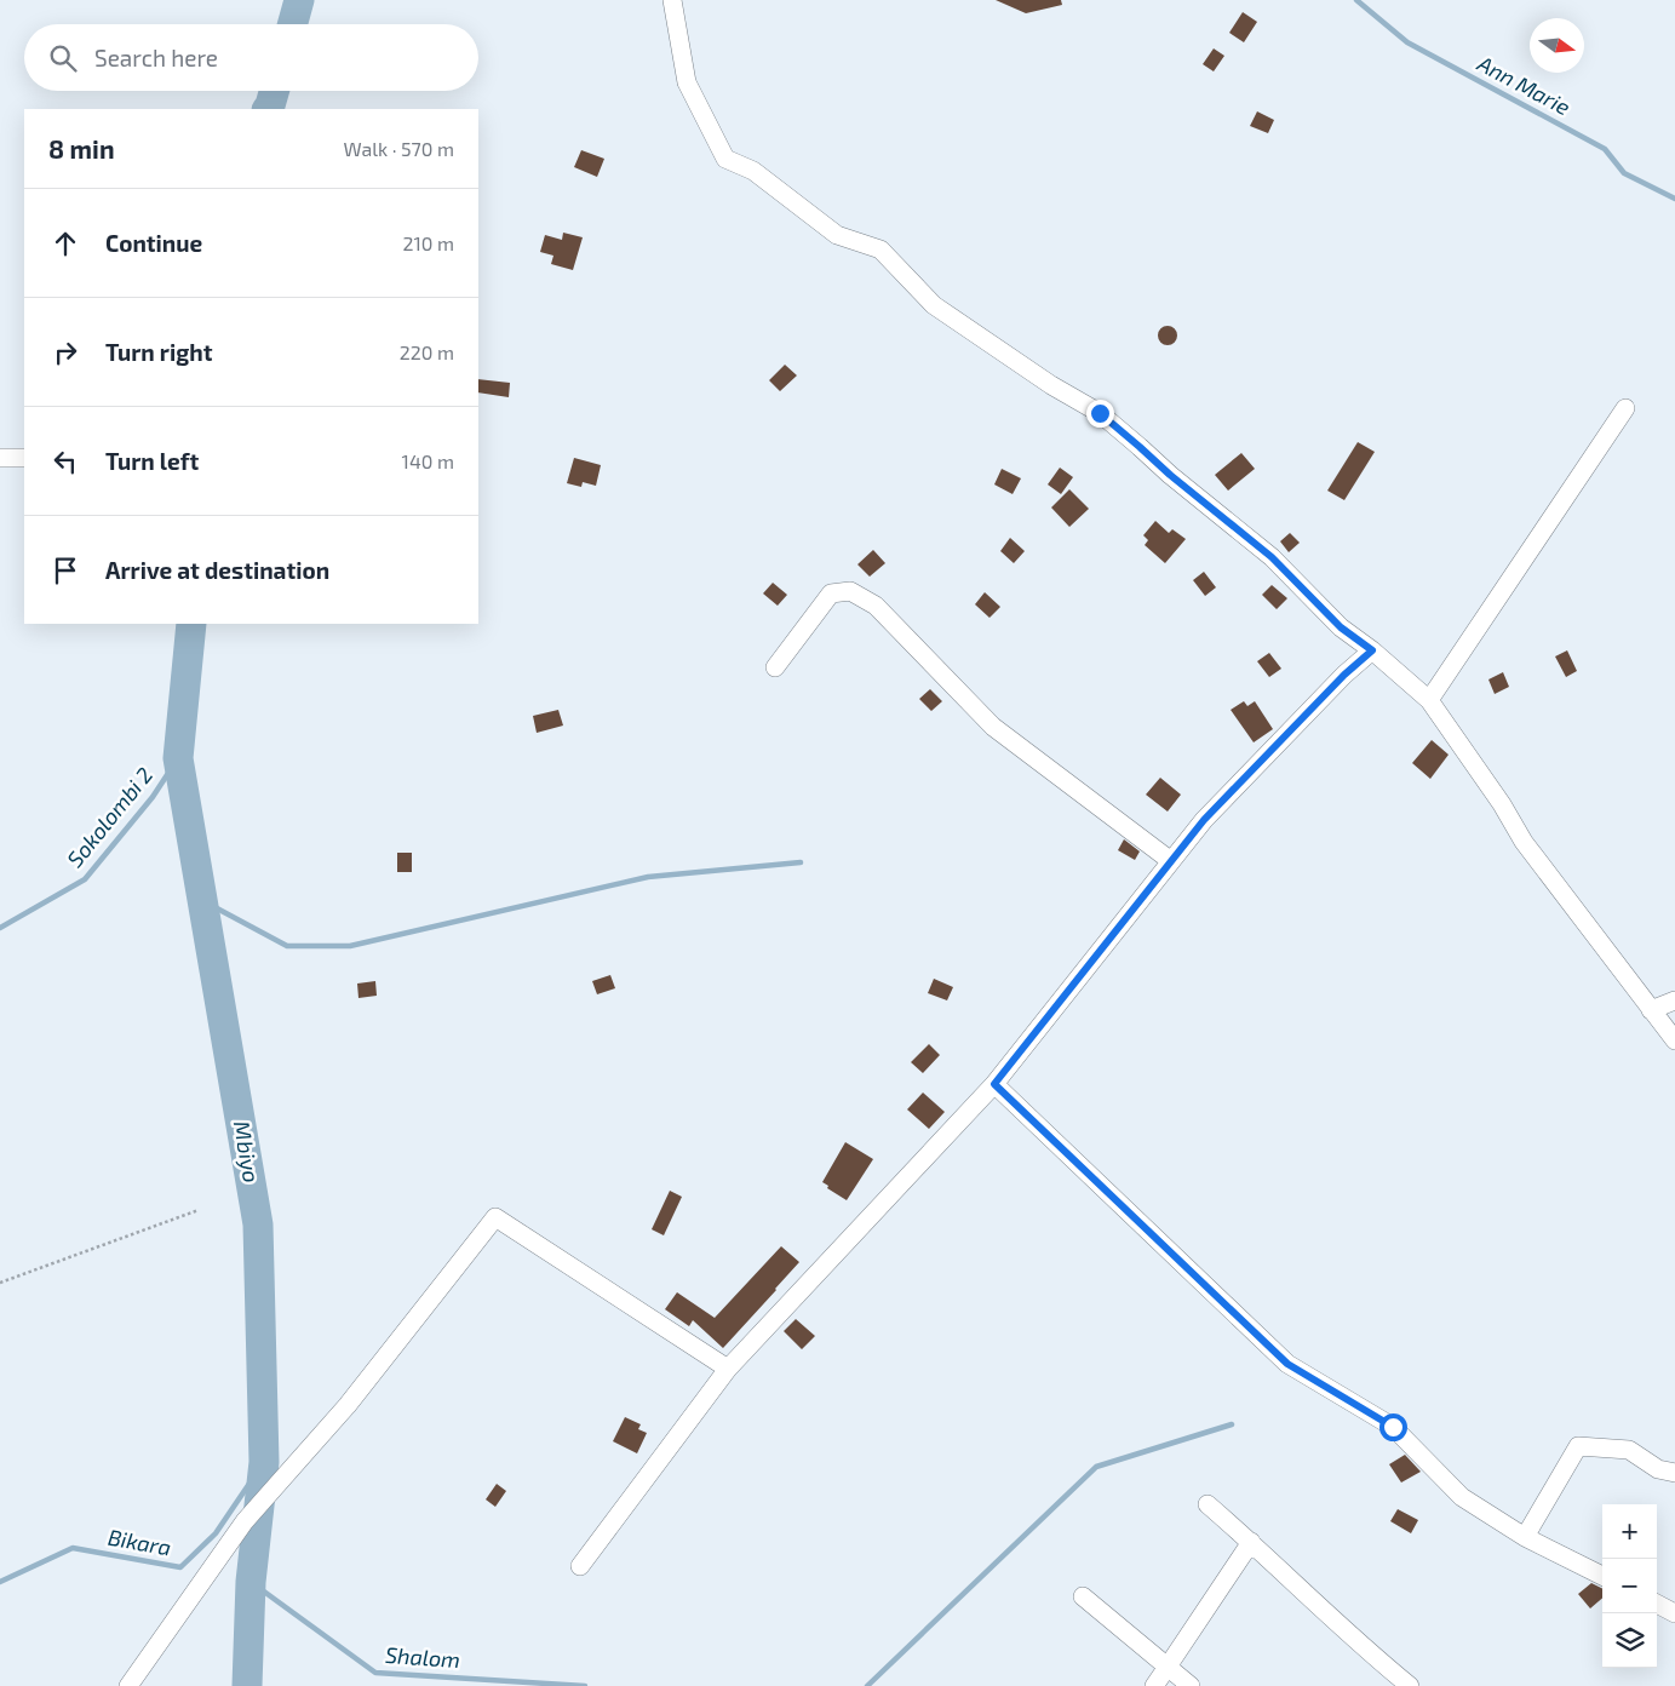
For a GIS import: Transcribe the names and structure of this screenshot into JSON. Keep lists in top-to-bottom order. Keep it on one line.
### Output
{"water":["Ann Marie","Sokolombi 2","Mbiyo","Bikara","Shalom"],"north":"right","page":{"search":"Search here","heading":["8 min","Walk · 570 m"],"list":[["Continue","210 m"],["Turn right","220 m"],["Turn left","140 m"],"Arrive at destination"],"map_buttons":["+","−"]}}
